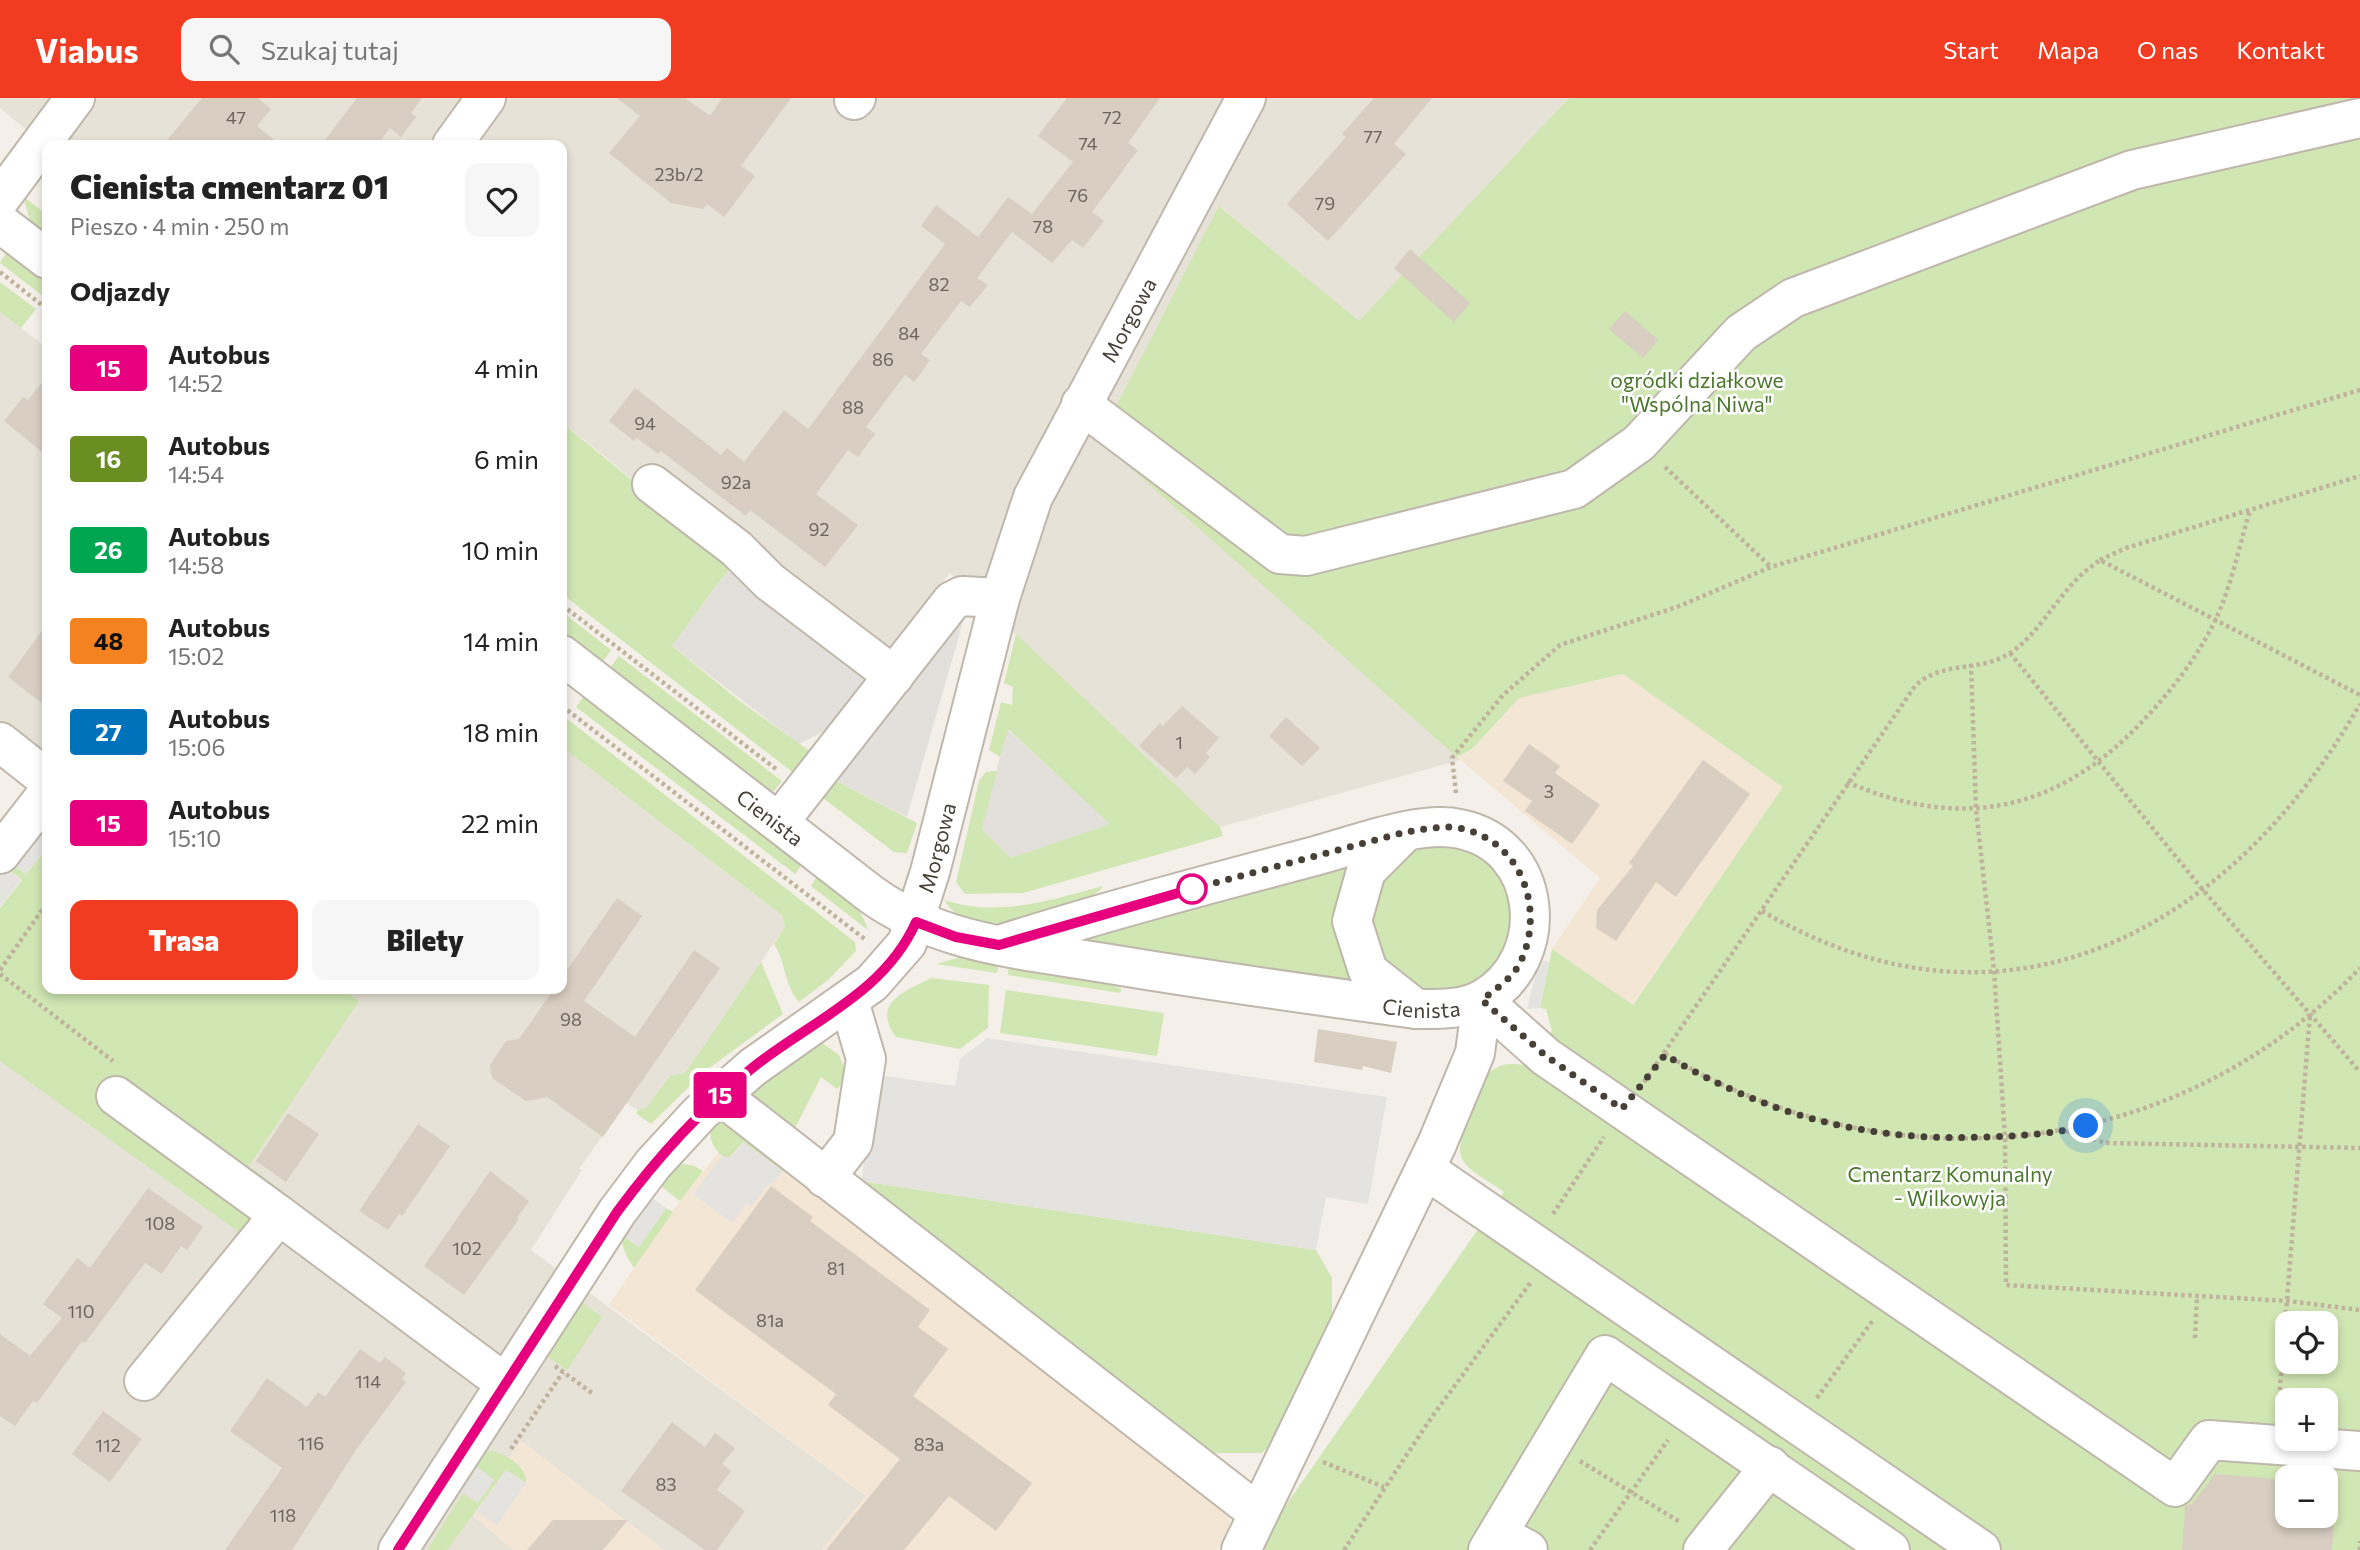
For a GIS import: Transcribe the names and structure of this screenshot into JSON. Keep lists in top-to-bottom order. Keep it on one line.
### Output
{"streets":{"street":["Morgowa","Cienista"]},"crossings":[["Morgowa","Cienista"]],"parks":["ogródki działkowe \"Wspólna Niwa\"","Cmentarz Komunalny - Wilkowyja"],"lines":["bus line 15"],"house_numbers":["47","72","77","74","23b/2","76","79","78","82","84","86","88","94","92a","92","1","3","98","108","102","81","110","81a","114","116","83a","112","83","118"],"page":{"header":"Viabus","search":"Szukaj tutaj","nav":["Start","Mapa","O nas","Kontakt"],"on_map":"15","heading":[["Cienista cmentarz 01","Pieszo · 4 min · 250 m"],"Odjazdy"],"list":[{"mark":"15","name":"Autobus","note":"14:52","value":"4 min"},{"mark":"16","name":"Autobus","note":"14:54","value":"6 min"},{"mark":"26","name":"Autobus","note":"14:58","value":"10 min"},{"mark":"48","name":"Autobus","note":"15:02","value":"14 min"},{"mark":"27","name":"Autobus","note":"15:06","value":"18 min"},{"mark":"15","name":"Autobus","note":"15:10","value":"22 min"}],"buttons":["Trasa","Bilety"],"map_buttons":["+","−"]}}
